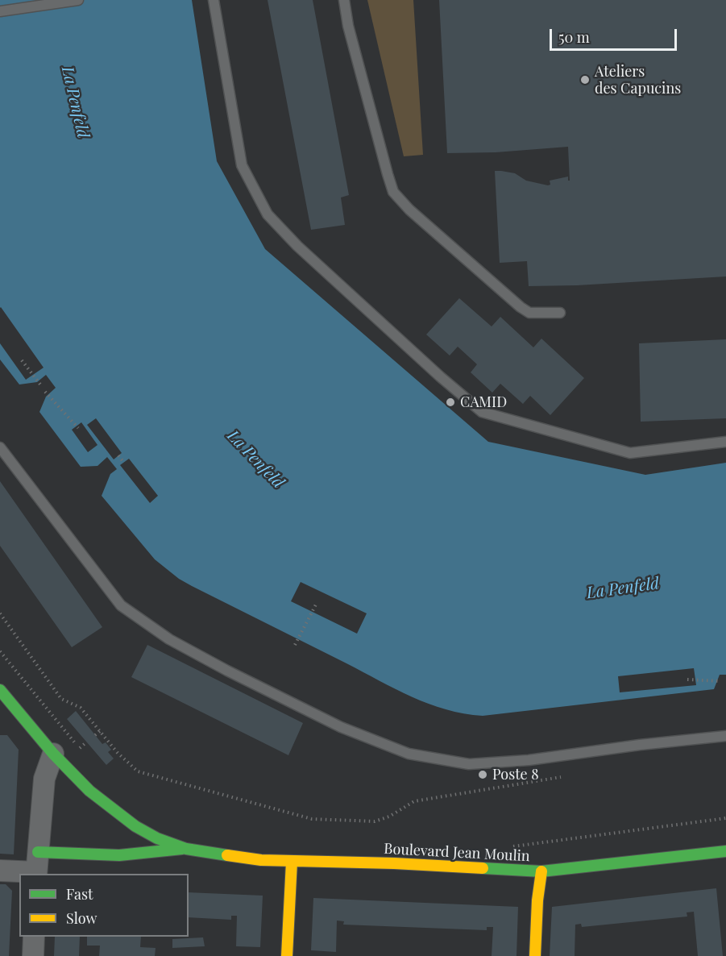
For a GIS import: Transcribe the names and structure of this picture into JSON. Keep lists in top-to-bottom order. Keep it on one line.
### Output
{"streets":{"street":["Boulevard Jean Moulin"]},"water":["La Penfeld"],"places":["Ateliers des Capucins","CAMID","Poste 8"],"legend":["Fast","Slow"],"scale_bar":"50 m"}
